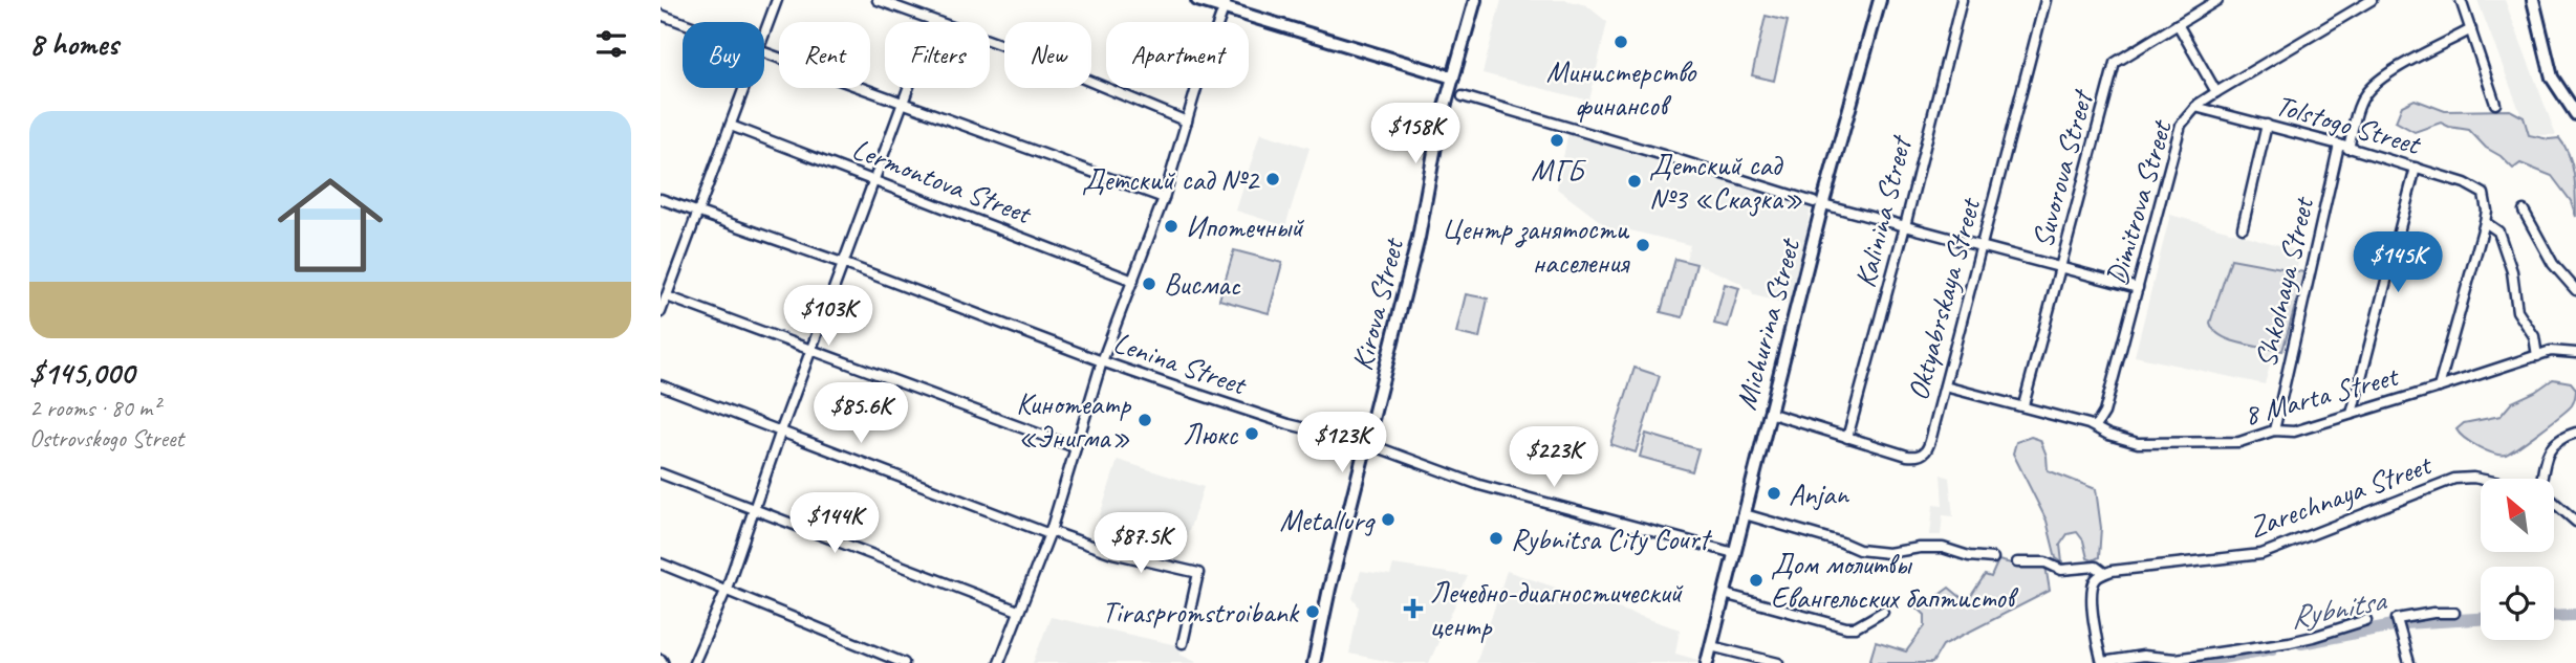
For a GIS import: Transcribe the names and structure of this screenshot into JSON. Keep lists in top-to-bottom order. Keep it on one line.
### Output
{"streets":{"street":["Tolstogo Street","Suvorova Street","Lermontova Street","Dimitrova Street","Kalinina Street","Shkolnaya Street","Oktyabrskaya Street","Kirova Street","Michurina Street","Lenina Street","8 Marta Street","Zarechnaya Street"]},"crossings":[["Tolstogo Street","Dimitrova Street"],["Tolstogo Street","Shkolnaya Street"],["Suvorova Street","8 Marta Street"],["Dimitrova Street","8 Marta Street"],["Kalinina Street","Oktyabrskaya Street"],["Shkolnaya Street","8 Marta Street"],["Oktyabrskaya Street","Michurina Street"],["Oktyabrskaya Street","8 Marta Street"],["Kirova Street","Lenina Street"],["Michurina Street","Lenina Street"]],"water":["Rybnitsa"],"places":{"other":["Министерство финансов","МГБ","Детский сад №2","Детский сад №3 «Сказка»","Ипотечный","Центр занятости населения","Висмас","Кинотеатр «Энигма»","Люкс","Anjan","Metallurg","Rybnitsa City Court","Дом молитвы Евангельских баптистов","Tiraspromstroibank"],"health":["Лечебно-диагностический центр"]},"north":"top left","page":{"heading":"8 homes","chip":["Buy","Rent","Filters","New","Apartment"],"list":[{"name":"$145,000","note":"2 rooms · 80 m² · Ostrovskogo Street"}],"price":["$158K","$145K","$103K","$85.6K","$123K","$223K","$144K","$87.5K"]}}
